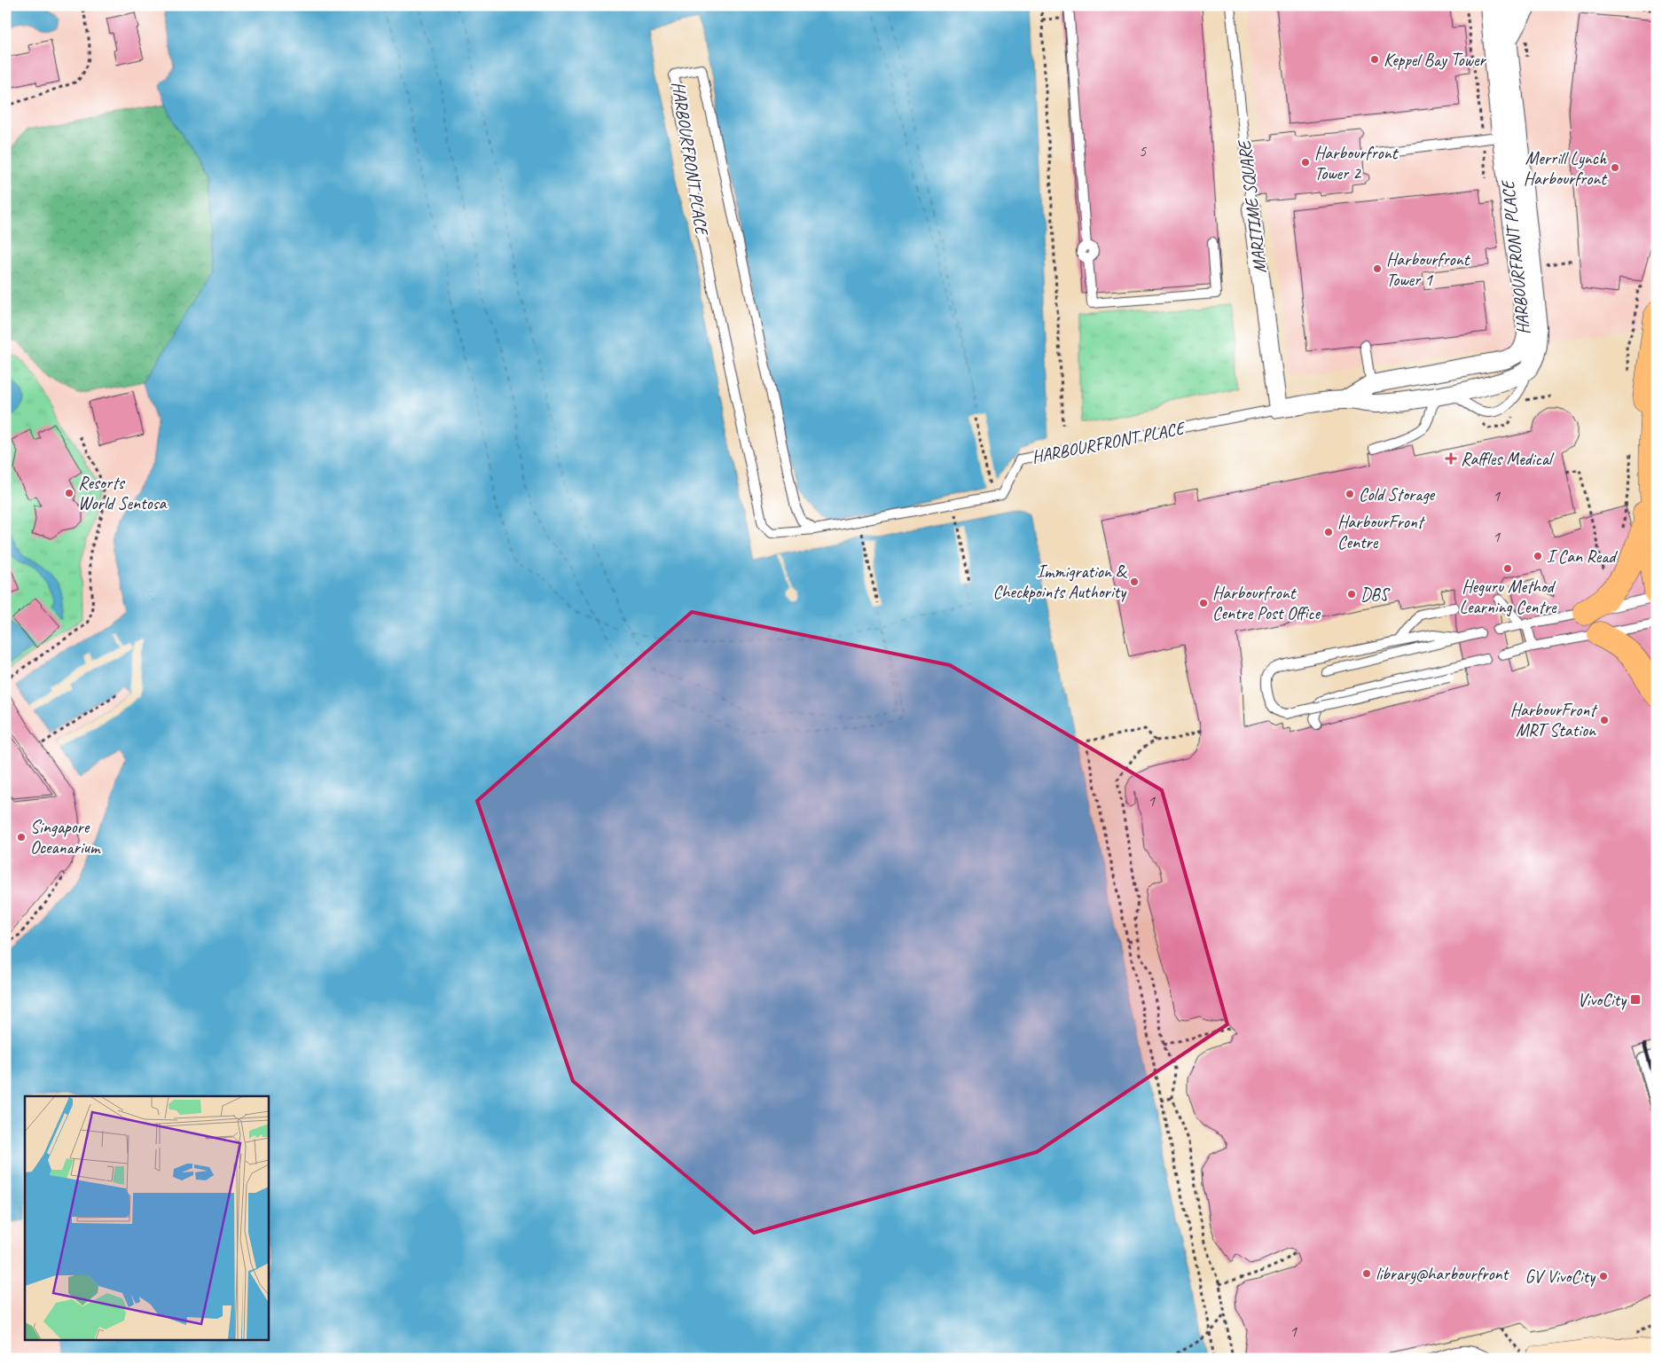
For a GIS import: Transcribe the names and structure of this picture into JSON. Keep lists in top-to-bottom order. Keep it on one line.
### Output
{"streets":{"street":["HARBOURFRONT PLACE","MARITIME SQUARE"]},"crossings":[["HARBOURFRONT PLACE","MARITIME SQUARE"]],"places":{"other":["Keppel Bay Tower","Harbourfront Tower 2","Merrill Lynch Harbourfront","Harbourfront Tower 1","Resorts World Sentosa","Cold Storage","HarbourFront Centre","I Can Read","Heguru Method Learning Centre","Immigration & Checkpoints Authority","DBS","Harbourfront Centre Post Office","HarbourFront MRT Station","Singapore Oceanarium","library@harbourfront","GV VivoCity"],"health":["Raffles Medical"],"transit":["VivoCity"]},"house_numbers":["5","1","1","1","1"]}
